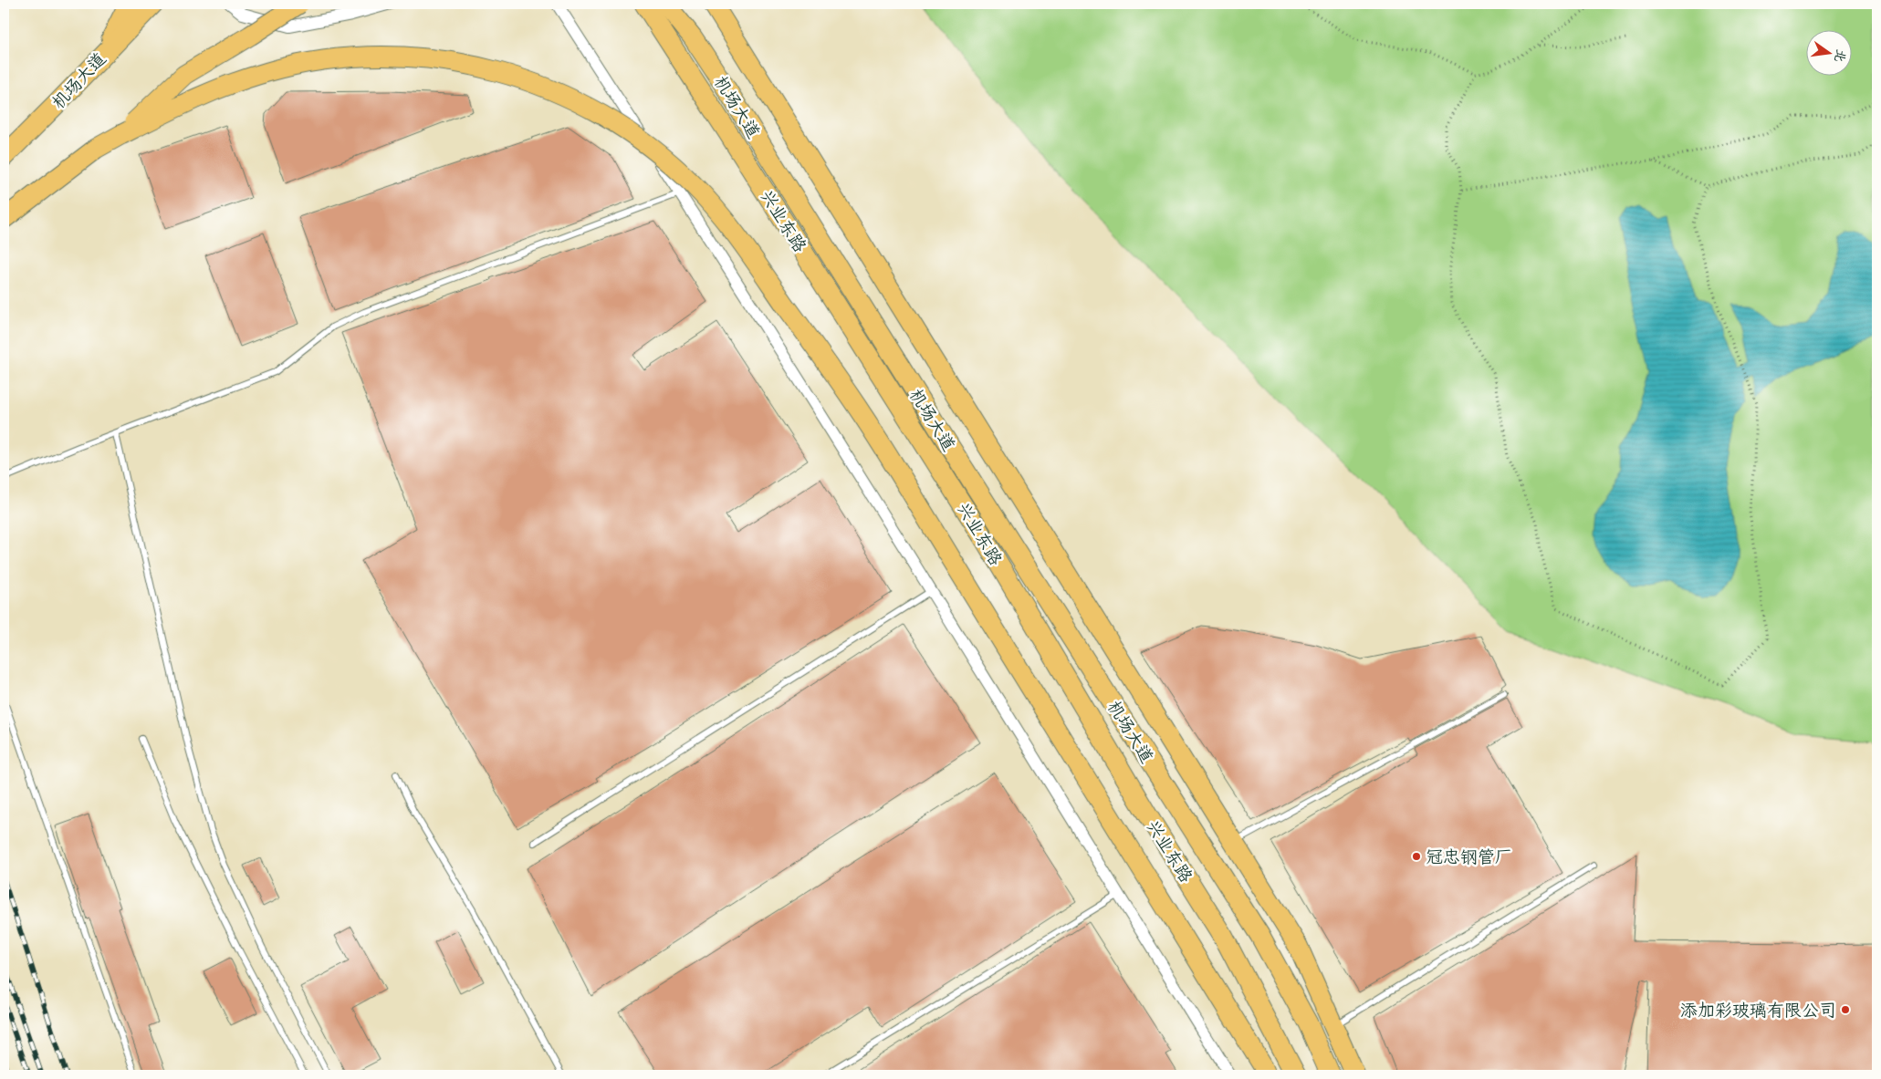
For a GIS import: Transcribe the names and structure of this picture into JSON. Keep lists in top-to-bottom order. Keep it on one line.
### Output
{"streets":{"main road":["机场大道","兴业东路"]},"places":["冠忠钢管厂","添加彩玻璃有限公司"],"north":"right"}
